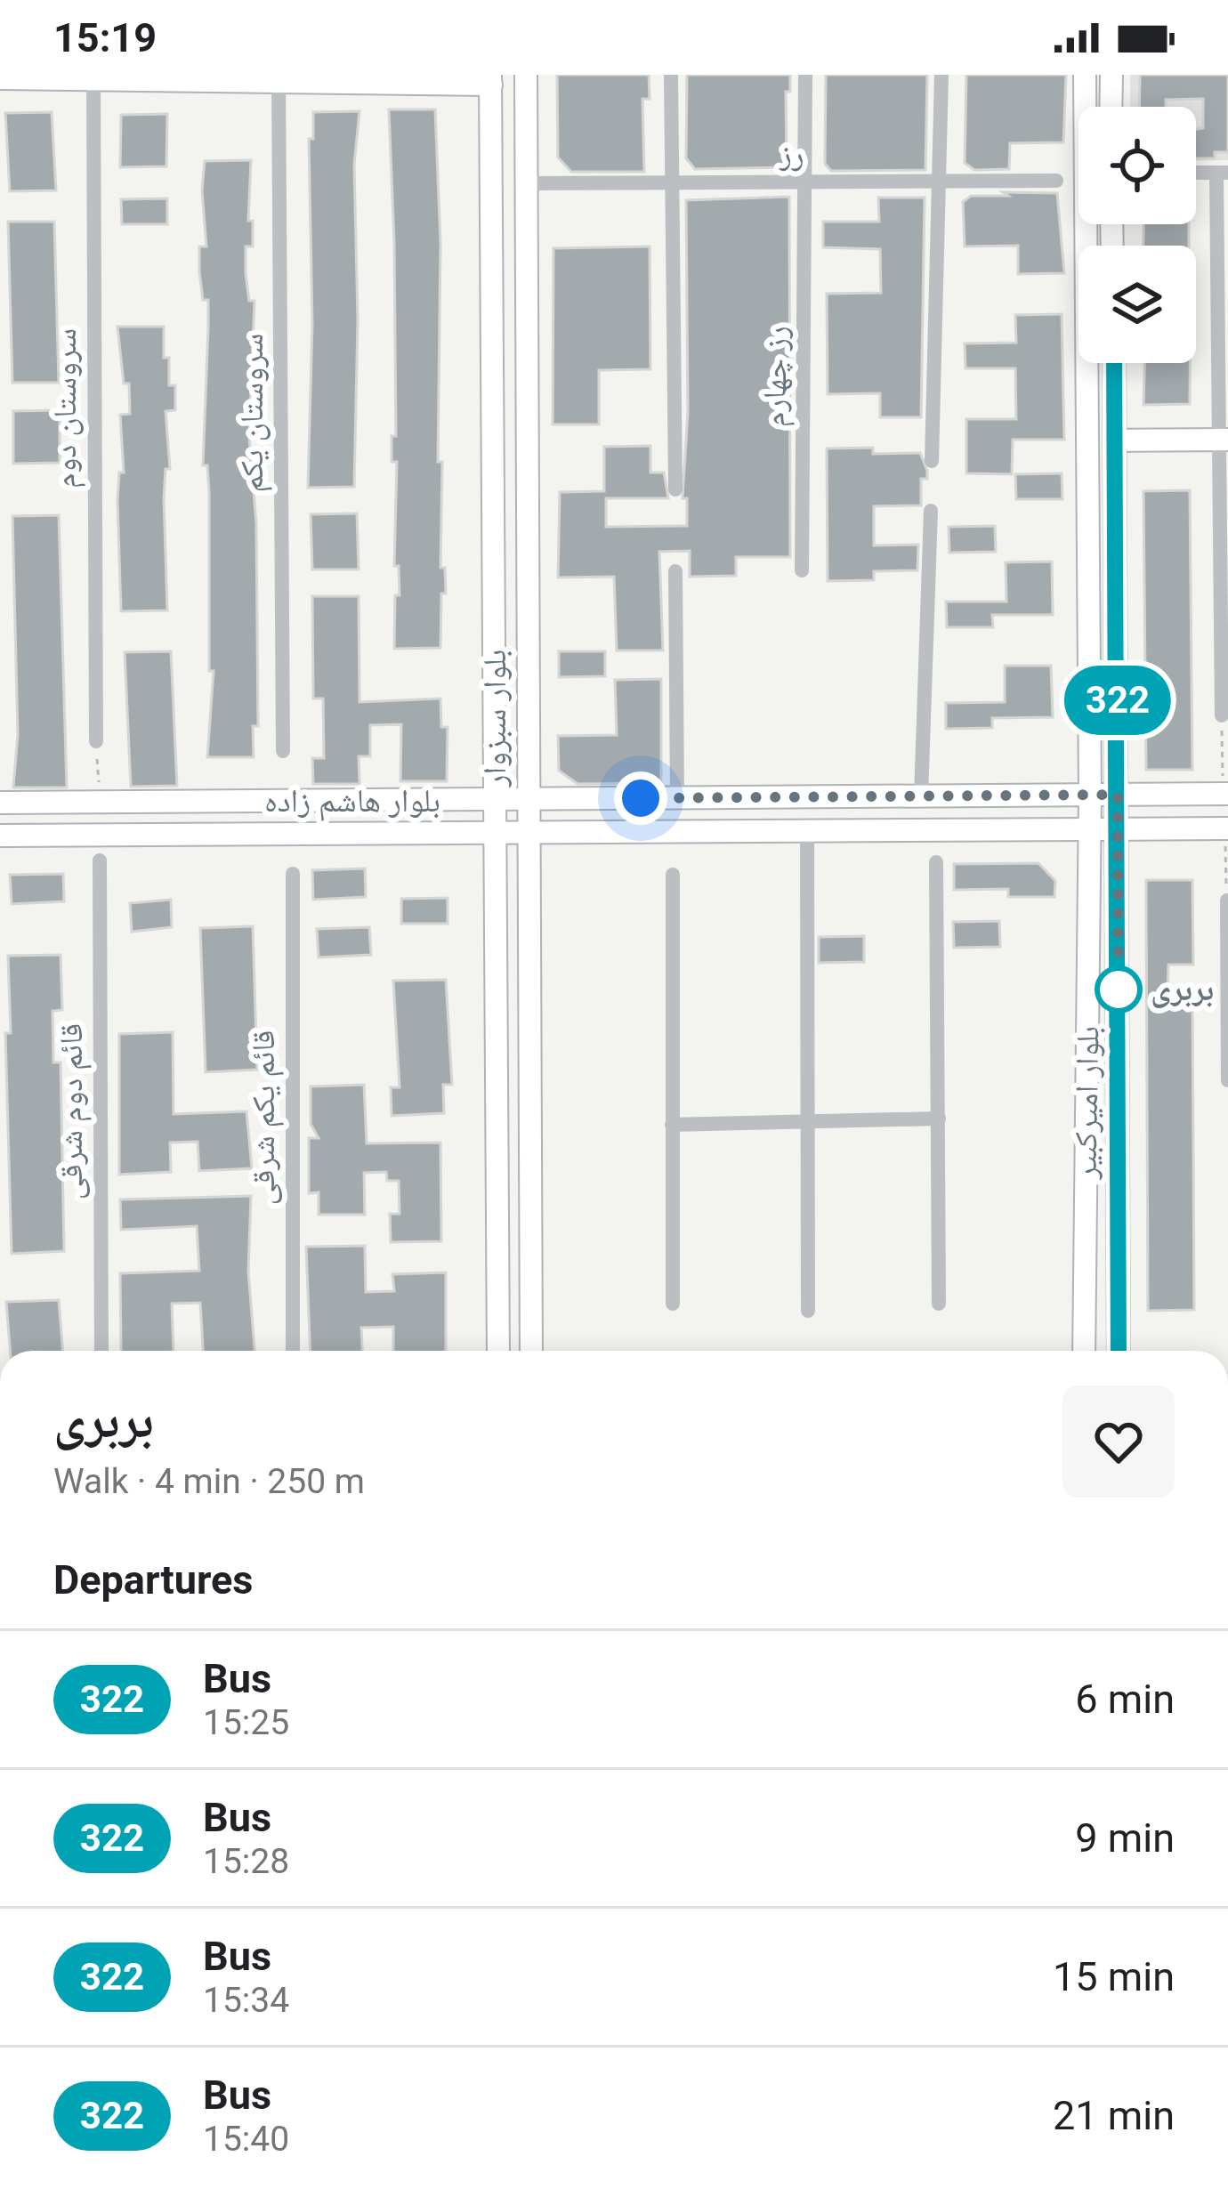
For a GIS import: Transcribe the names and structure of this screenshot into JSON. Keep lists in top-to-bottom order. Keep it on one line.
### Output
{"streets":{"street":["رز","رز چهارم","سروستان دوم","سروستان یکم","بلوار سبزوار","بلوار هاشم زاده","بلوار امیرکبیر","قائم دوم شرقی","قائم یکم شرقی"]},"crossings":[["رز","رز چهارم"],["رز","بلوار سبزوار"],["بلوار سبزوار","بلوار هاشم زاده"],["بلوار هاشم زاده","بلوار امیرکبیر"]],"places":["بربری"],"lines":["bus line 322"],"page":{"status":"15:19","on_map":"322","heading":[["بربری","Walk · 4 min · 250 m"],"Departures"],"list":[{"mark":"322","name":"Bus","note":"15:25","value":"6 min"},{"mark":"322","name":"Bus","note":"15:28","value":"9 min"},{"mark":"322","name":"Bus","note":"15:34","value":"15 min"},{"mark":"322","name":"Bus","note":"15:40","value":"21 min"}]}}
